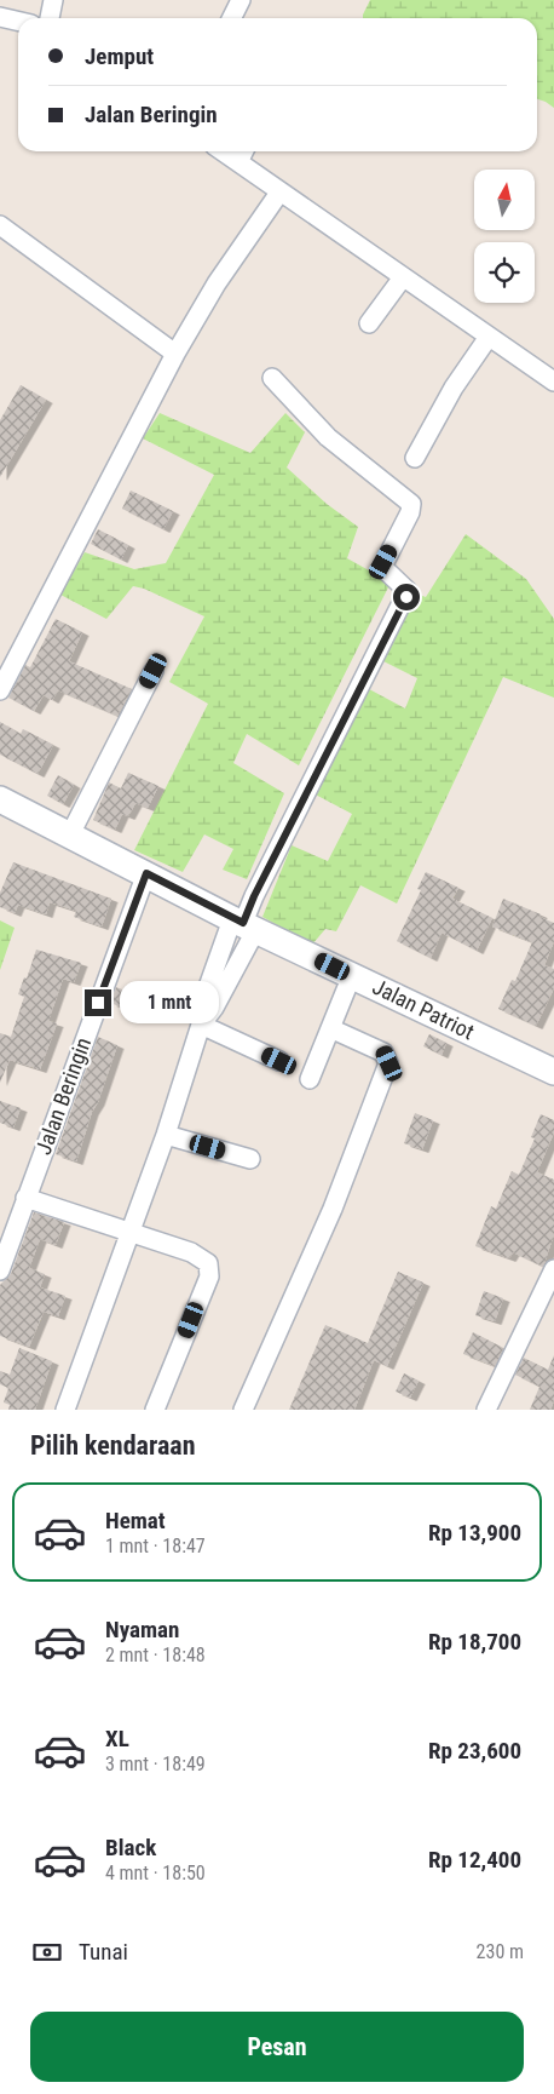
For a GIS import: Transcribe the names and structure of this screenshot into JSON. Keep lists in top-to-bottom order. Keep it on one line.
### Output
{"streets":{"street":["Jalan Patriot","Jalan Beringin"]},"crossings":[["Jalan Patriot","Jalan Beringin"]],"north":"top","page":{"banner":["Jemput","Jalan Beringin"],"bubble":"1 mnt","heading":"Pilih kendaraan","list":[{"name":"Hemat","note":"1 mnt · 18:47","value":"Rp 13,900"},{"name":"Nyaman","note":"2 mnt · 18:48","value":"Rp 18,700"},{"name":"XL","note":"3 mnt · 18:49","value":"Rp 23,600"},{"name":"Black","note":"4 mnt · 18:50","value":"Rp 12,400"}],"pay":["Tunai","230 m"],"buttons":"Pesan"}}
